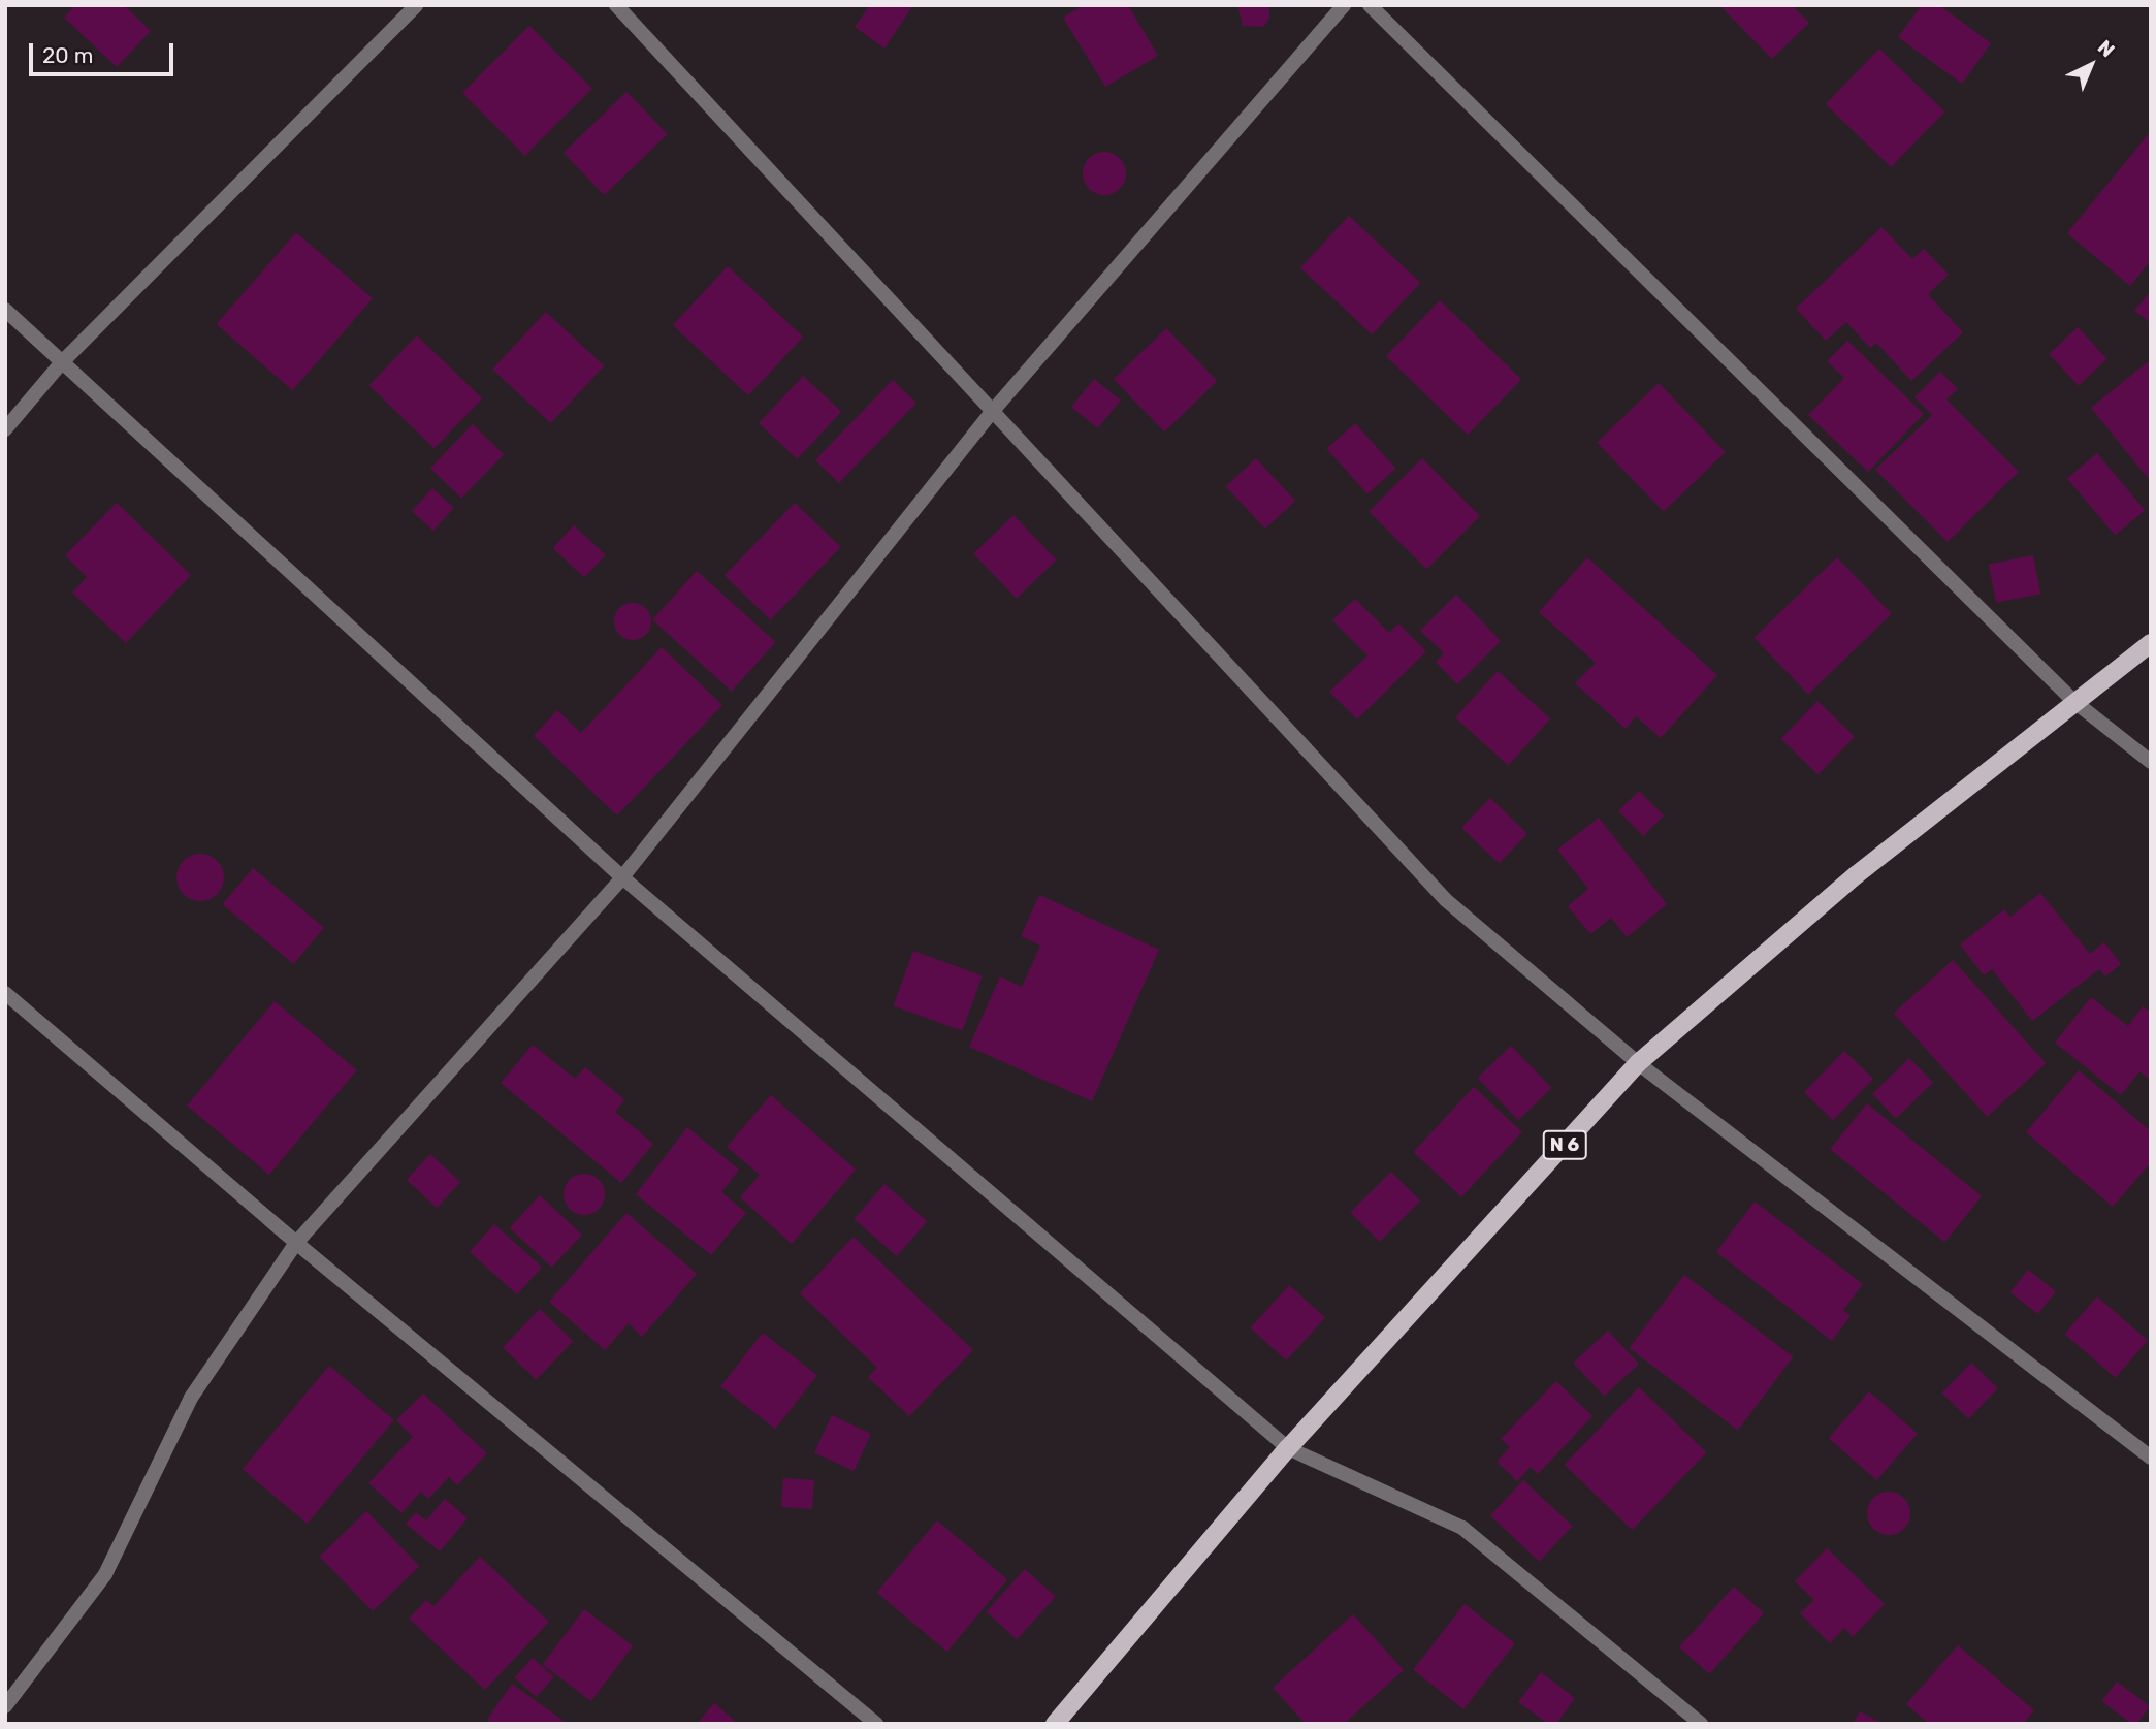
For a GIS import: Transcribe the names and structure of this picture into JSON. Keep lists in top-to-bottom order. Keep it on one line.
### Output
{"streets":{"main road":["N 6"]},"scale_bar":"20 m","north":"top right"}
